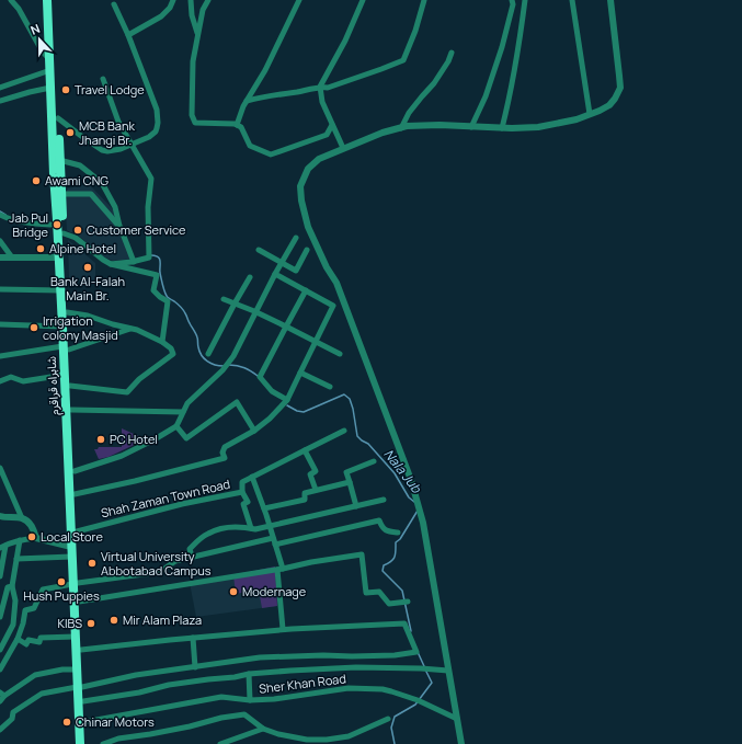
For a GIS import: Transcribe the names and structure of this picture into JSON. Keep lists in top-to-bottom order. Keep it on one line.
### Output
{"streets":{"highway":["شاہراہ قراقرم"],"street":["Shah Zaman Town Road","Sher Khan Road"]},"crossings":[["شاہراہ قراقرم","Shah Zaman Town Road"],["شاہراہ قراقرم","Sher Khan Road"]],"water":["Nala Jub"],"places":["Travel Lodge","MCB Bank Jhangi Br.","Awami CNG","Jab Pul Bridge","Customer Service","Alpine Hotel","Bank Al-Falah Main Br.","Irrigation colony Masjid","PC Hotel","Local Store","Virtual University Abbotabad Campus","Hush Puppies","Modernage","Mir Alam Plaza","KIBS","Chinar Motors"],"north":"top"}
